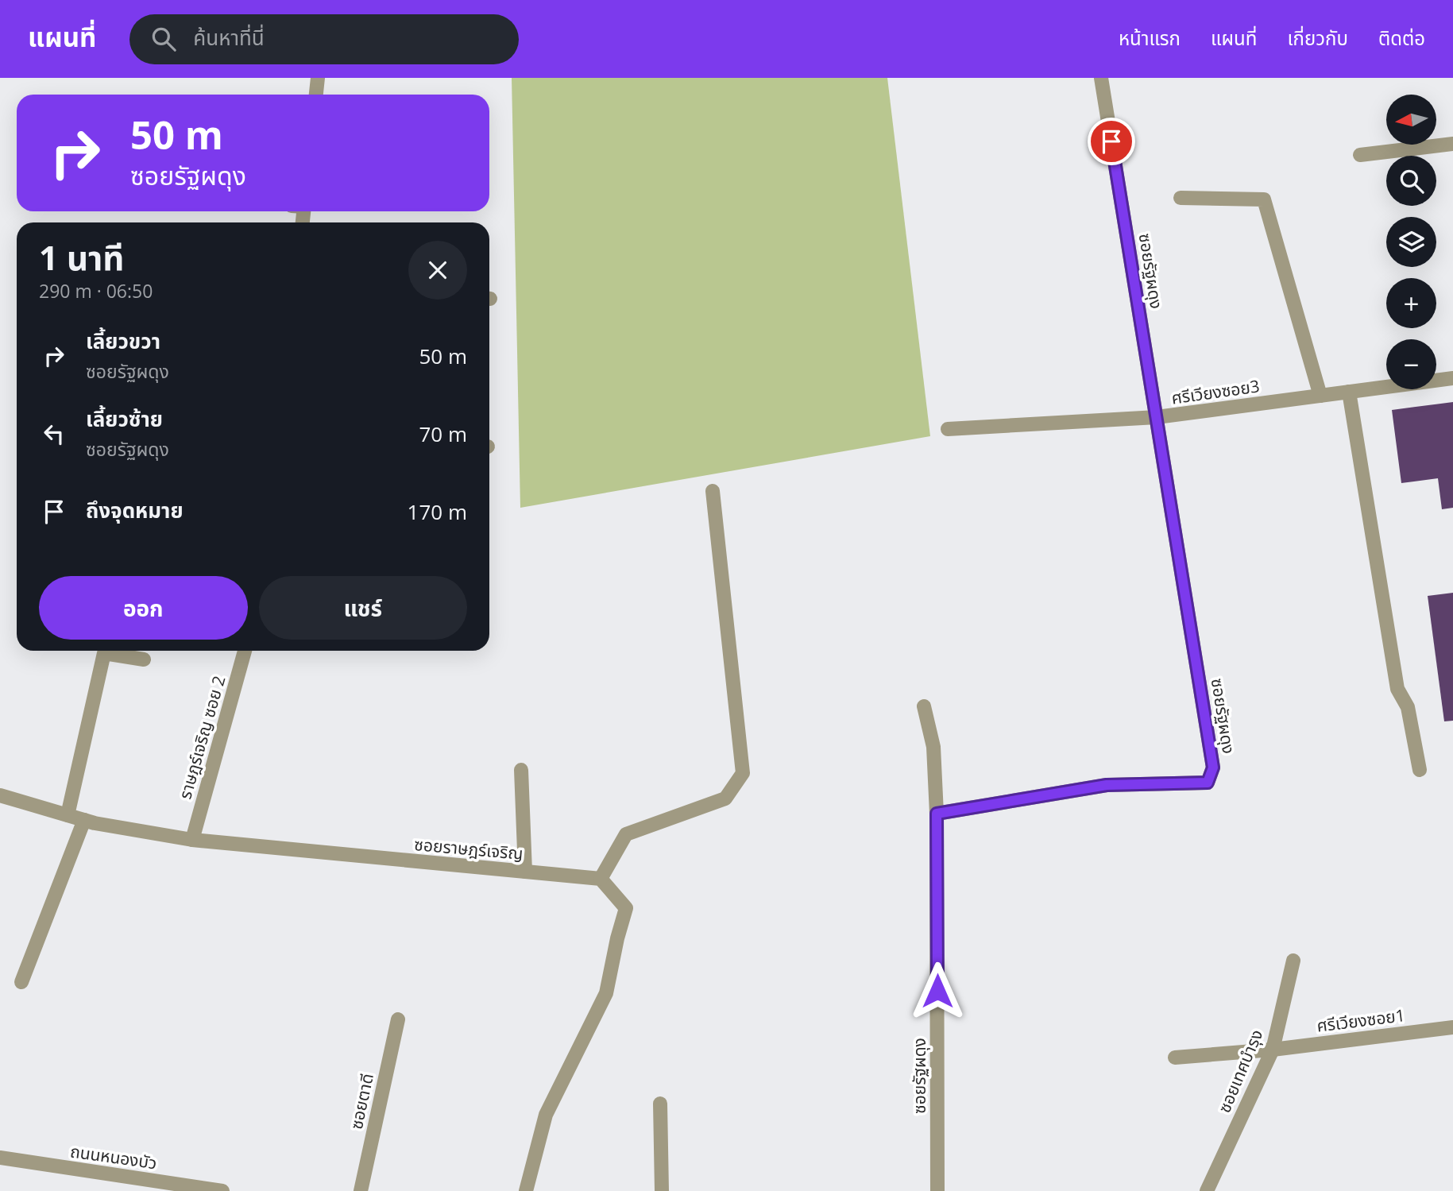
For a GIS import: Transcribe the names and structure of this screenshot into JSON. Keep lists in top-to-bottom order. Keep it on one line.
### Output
{"streets":{"street":["ซอยรัฐผดุง","ศรีเวียงซอย3","ราษฎร์เจริญ ซอย 2","ซอยราษฎร์เจริญ","ศรีเวียงซอย1","ซอยเทศบำรุง","ซอยตาดี","ถนนหนองบัว"]},"crossings":[["ซอยรัฐผดุง","ศรีเวียงซอย3"],["ราษฎร์เจริญ ซอย 2","ซอยราษฎร์เจริญ"],["ศรีเวียงซอย1","ซอยเทศบำรุง"]],"north":"left","page":{"header":"แผนที่","search":"ค้นหาที่นี่","nav":["หน้าแรก","แผนที่","เกี่ยวกับ","ติดต่อ"],"map_buttons":["+","−"],"turn":["50 m","ซอยรัฐผดุง"],"heading":["1 นาที","290 m · 06:50"],"list":[{"name":"เลี้ยวขวา","note":"ซอยรัฐผดุง","value":"50 m"},{"name":"เลี้ยวซ้าย","note":"ซอยรัฐผดุง","value":"70 m"},{"name":"ถึงจุดหมาย","value":"170 m"}],"buttons":["ออก","แชร์"]}}
